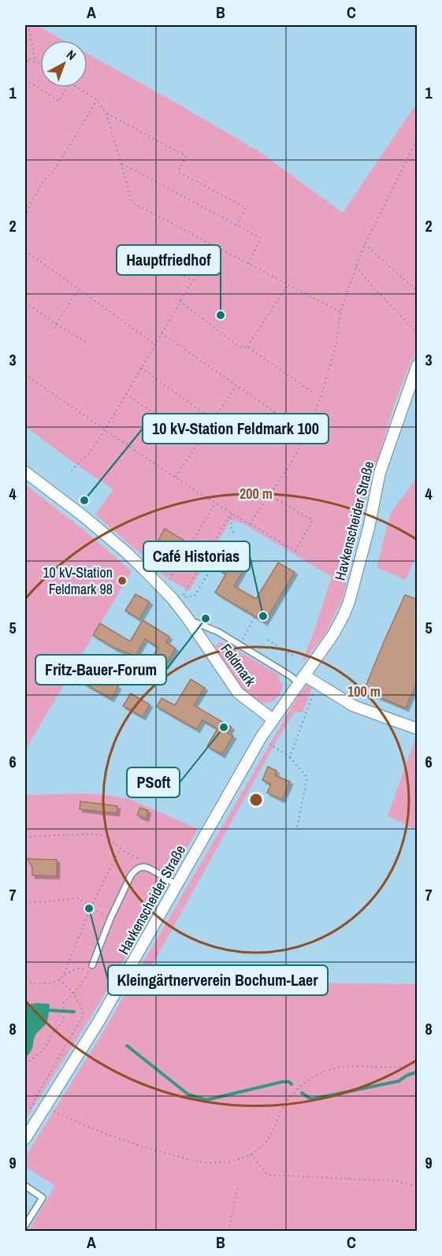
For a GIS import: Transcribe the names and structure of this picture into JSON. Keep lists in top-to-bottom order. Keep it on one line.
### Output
{"streets":{"street":["Havkenscheider Straße","Feldmark"]},"crossings":[["Havkenscheider Straße","Feldmark"]],"places":["Hauptfriedhof","10 kV-Station Feldmark 100","10 kV-Station Feldmark 98","Café Historias","Fritz-Bauer-Forum","PSoft","Kleingärtnerverein Bochum-Laer"],"north":"top right","grid":{"columns":["A","B","C"],"rows":["1","2","3","4","5","6","7","8","9"]},"rings":["200 m","100 m"]}
